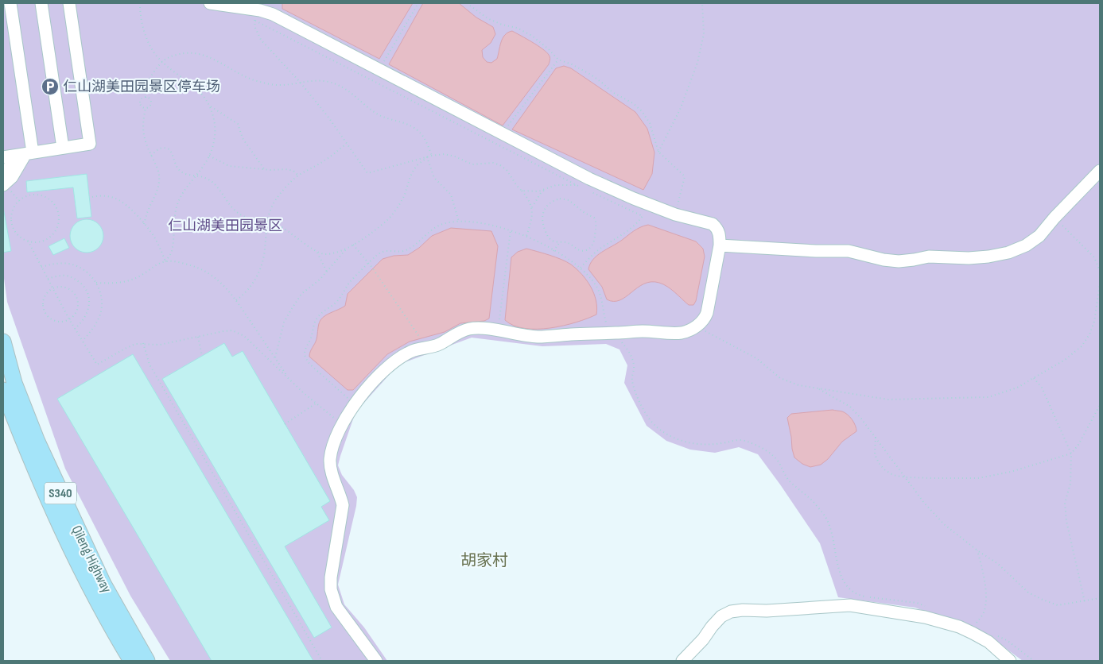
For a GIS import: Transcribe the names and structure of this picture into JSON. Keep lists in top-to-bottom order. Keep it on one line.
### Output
{"streets":{"main road":["S340","Qileng Highway"]},"districts":["胡家村"],"parks":["仁山湖美田园景区"],"places":{"parking":["仁山湖美田园景区停车场"]}}
